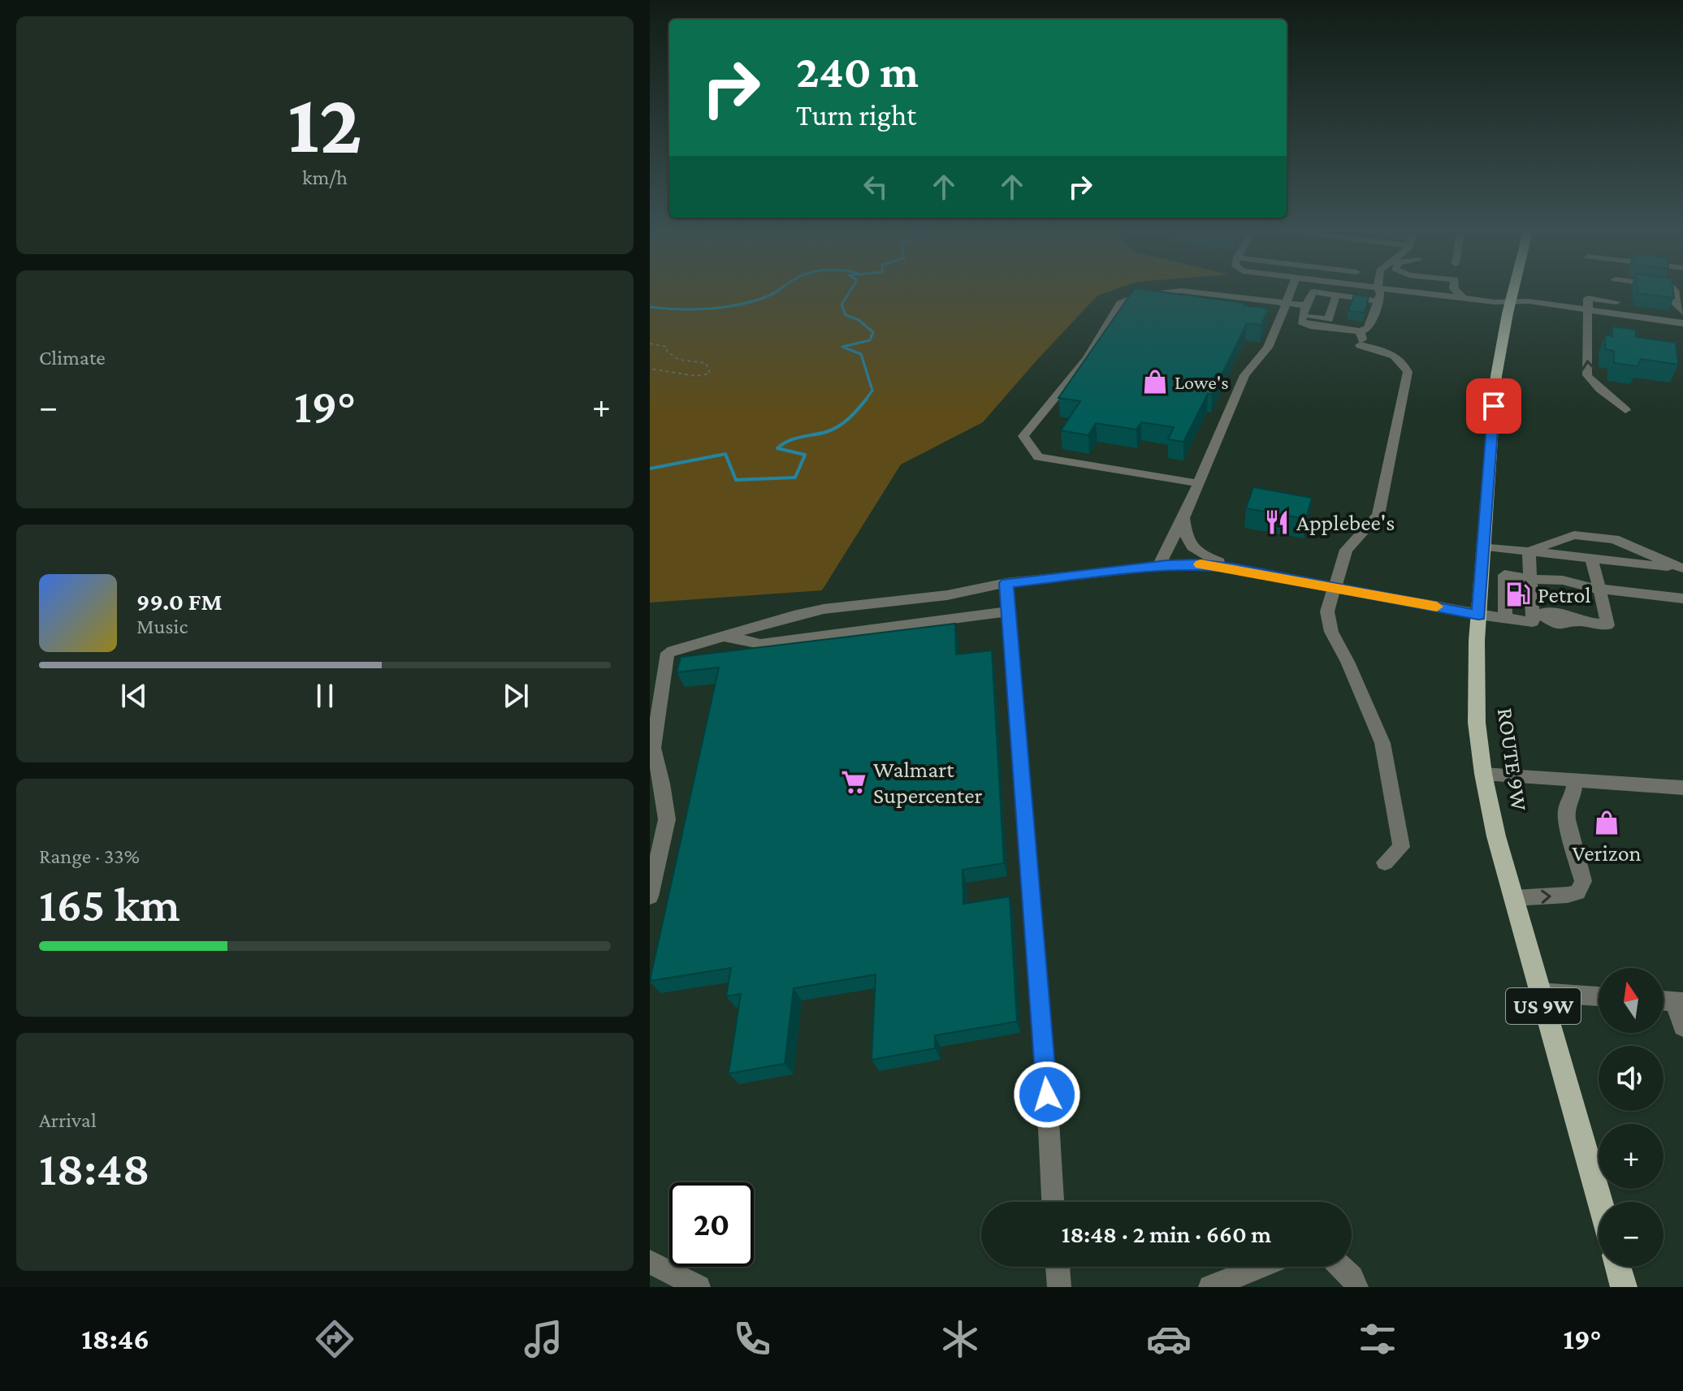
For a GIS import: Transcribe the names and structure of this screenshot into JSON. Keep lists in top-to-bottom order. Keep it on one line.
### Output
{"streets":{"main road":["ROUTE 9W","US 9W"]},"places":{"shop":["Lowe's","Verizon"],"restaurant":["Applebee's"],"fuel station":["Petrol"],"supermarket":["Walmart Supercenter"]},"north":"top","page":{"tile":[["12","km/h"],"Climate",["Range · 33%","165 km"],["Arrival","18:48"]],"turn":["240 m","Turn right"],"heat":["−","19°","+"],"song":["99.0 FM","Music"],"map_buttons":["+","−"],"limit":"20","trip":"18:48 · 2 min · 660 m","tabs":["18:46","19°"]}}
